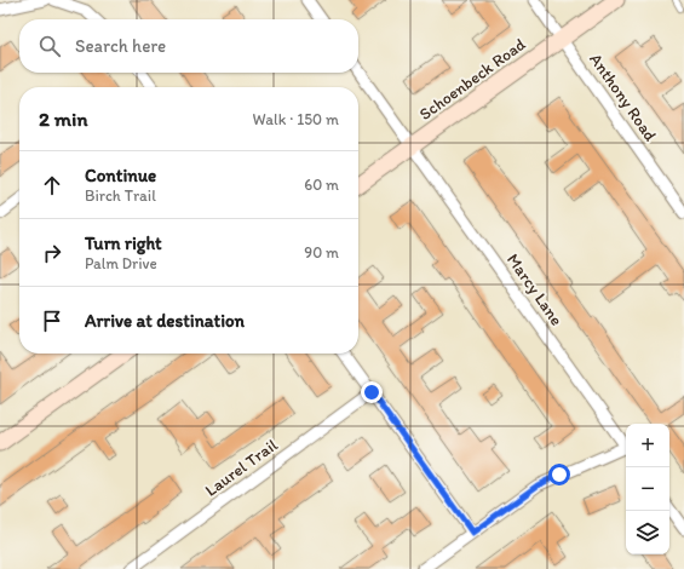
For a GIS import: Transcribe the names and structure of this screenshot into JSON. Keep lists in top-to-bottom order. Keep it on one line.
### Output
{"streets":{"main road":["Schoenbeck Road"],"street":["Anthony Road","Marcy Lane","Laurel Trail"]},"crossings":[["Schoenbeck Road","Anthony Road"],["Schoenbeck Road","Marcy Lane"]],"page":{"search":"Search here","heading":["2 min","Walk · 150 m"],"list":[["Continue","Birch Trail","60 m"],["Turn right","Palm Drive","90 m"],"Arrive at destination"],"map_buttons":["+","−"]}}
